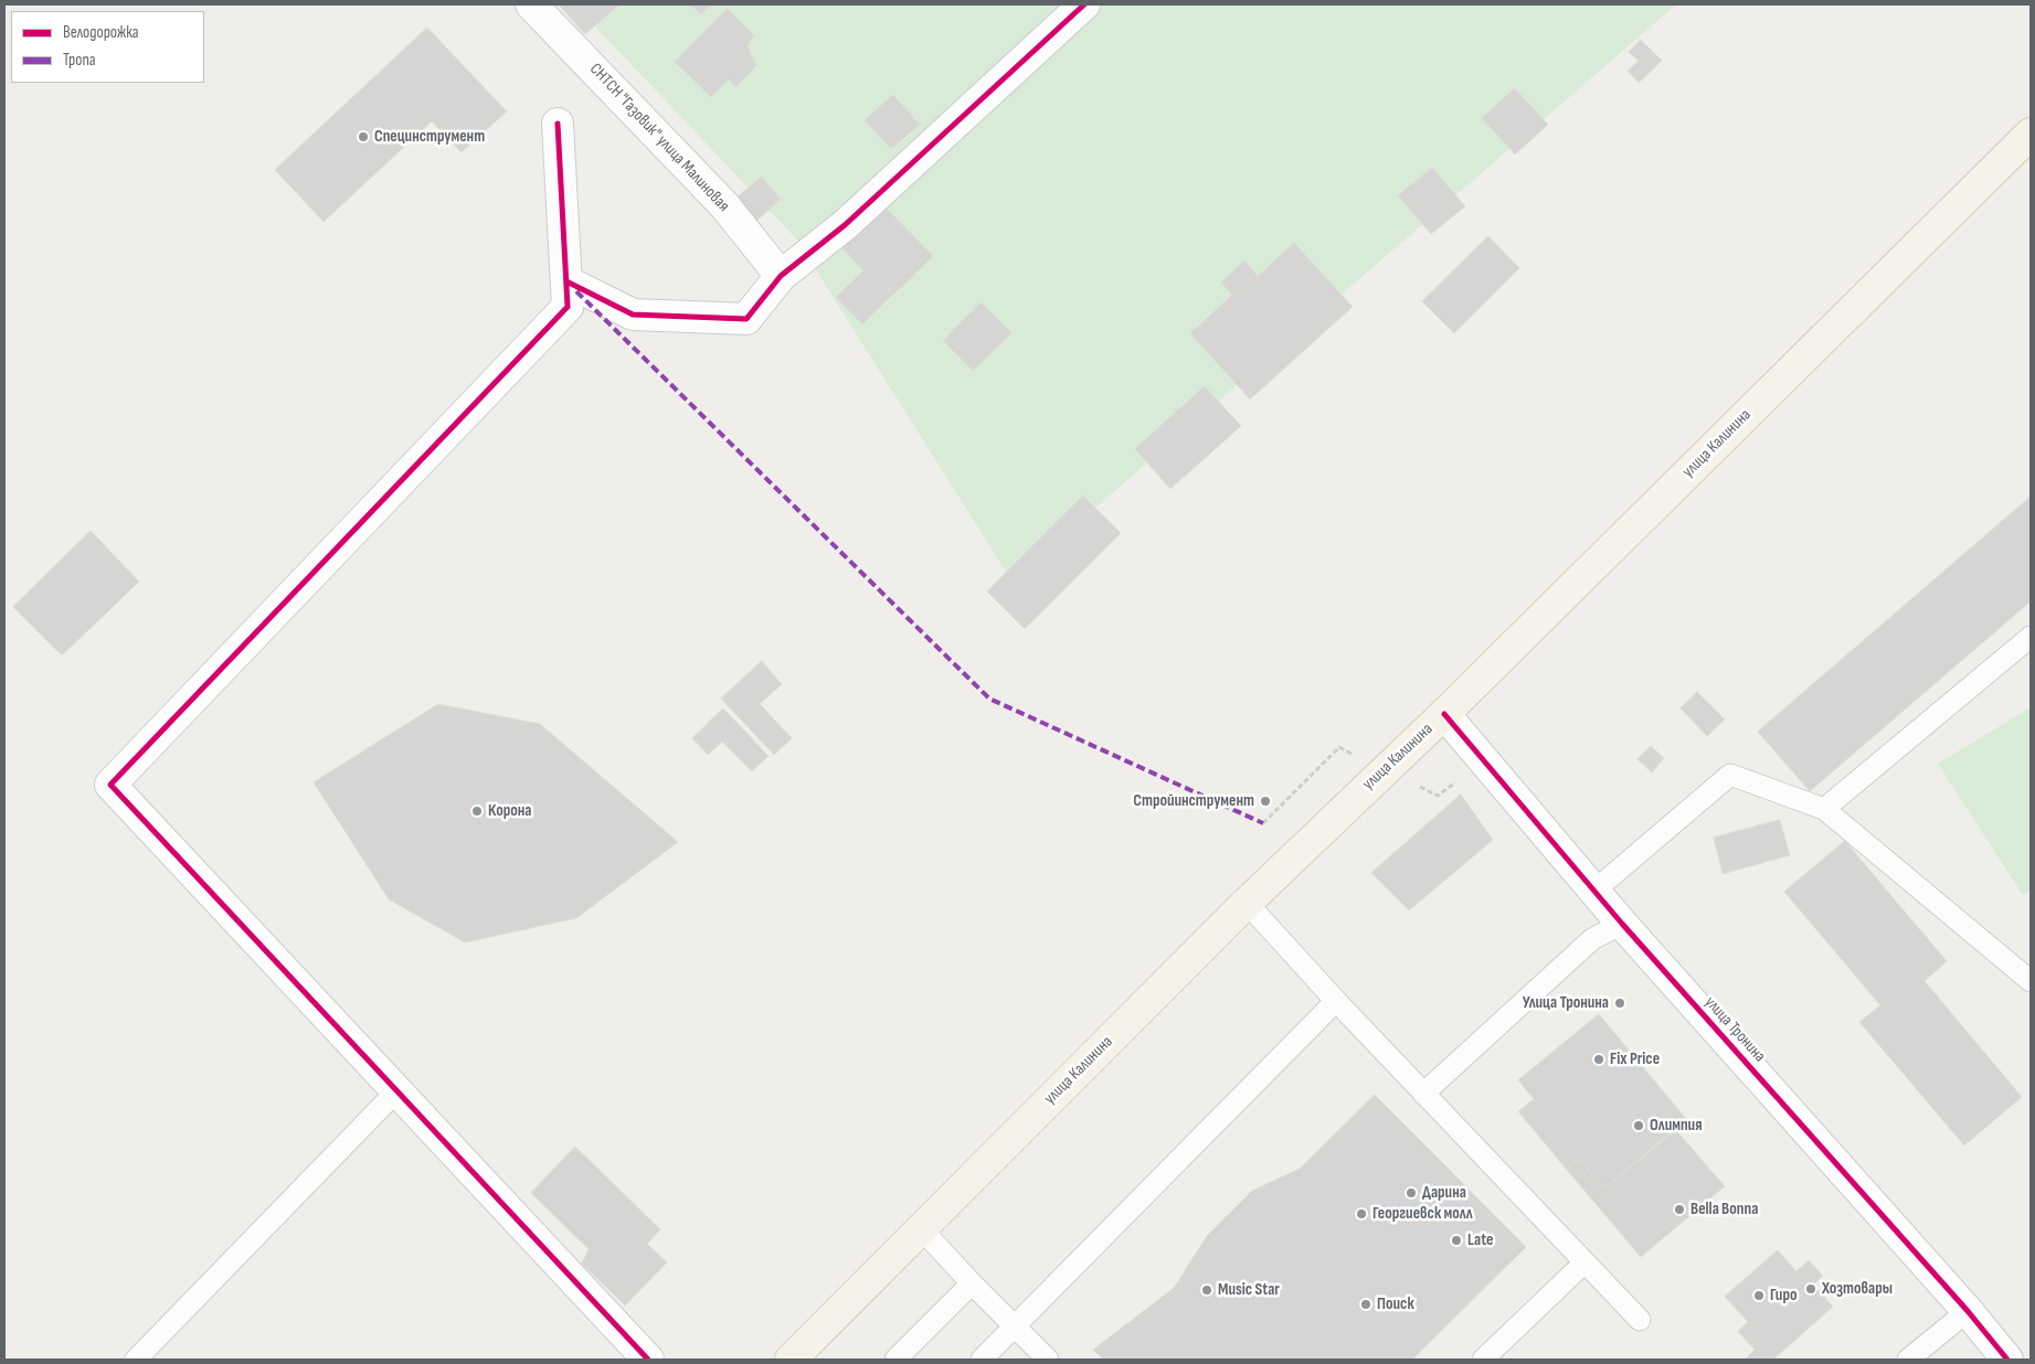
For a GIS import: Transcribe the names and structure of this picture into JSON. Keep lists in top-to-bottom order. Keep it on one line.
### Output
{"streets":{"main road":["улица Калинина"],"street":["СНТСН \"Газовик\" улица Малиновая","улица Тронина"]},"crossings":[["улица Калинина","улица Тронина"]],"places":["Специнструмент","Стройинструмент","Корона","Улица Тронина","Fix Price","Олимпия","Дарина","Bella Bonna","Георгиевск молл","Late","Хозтовары","Music Star","Гиро","Поиск"],"legend":["Велодорожка","Тропа"]}
